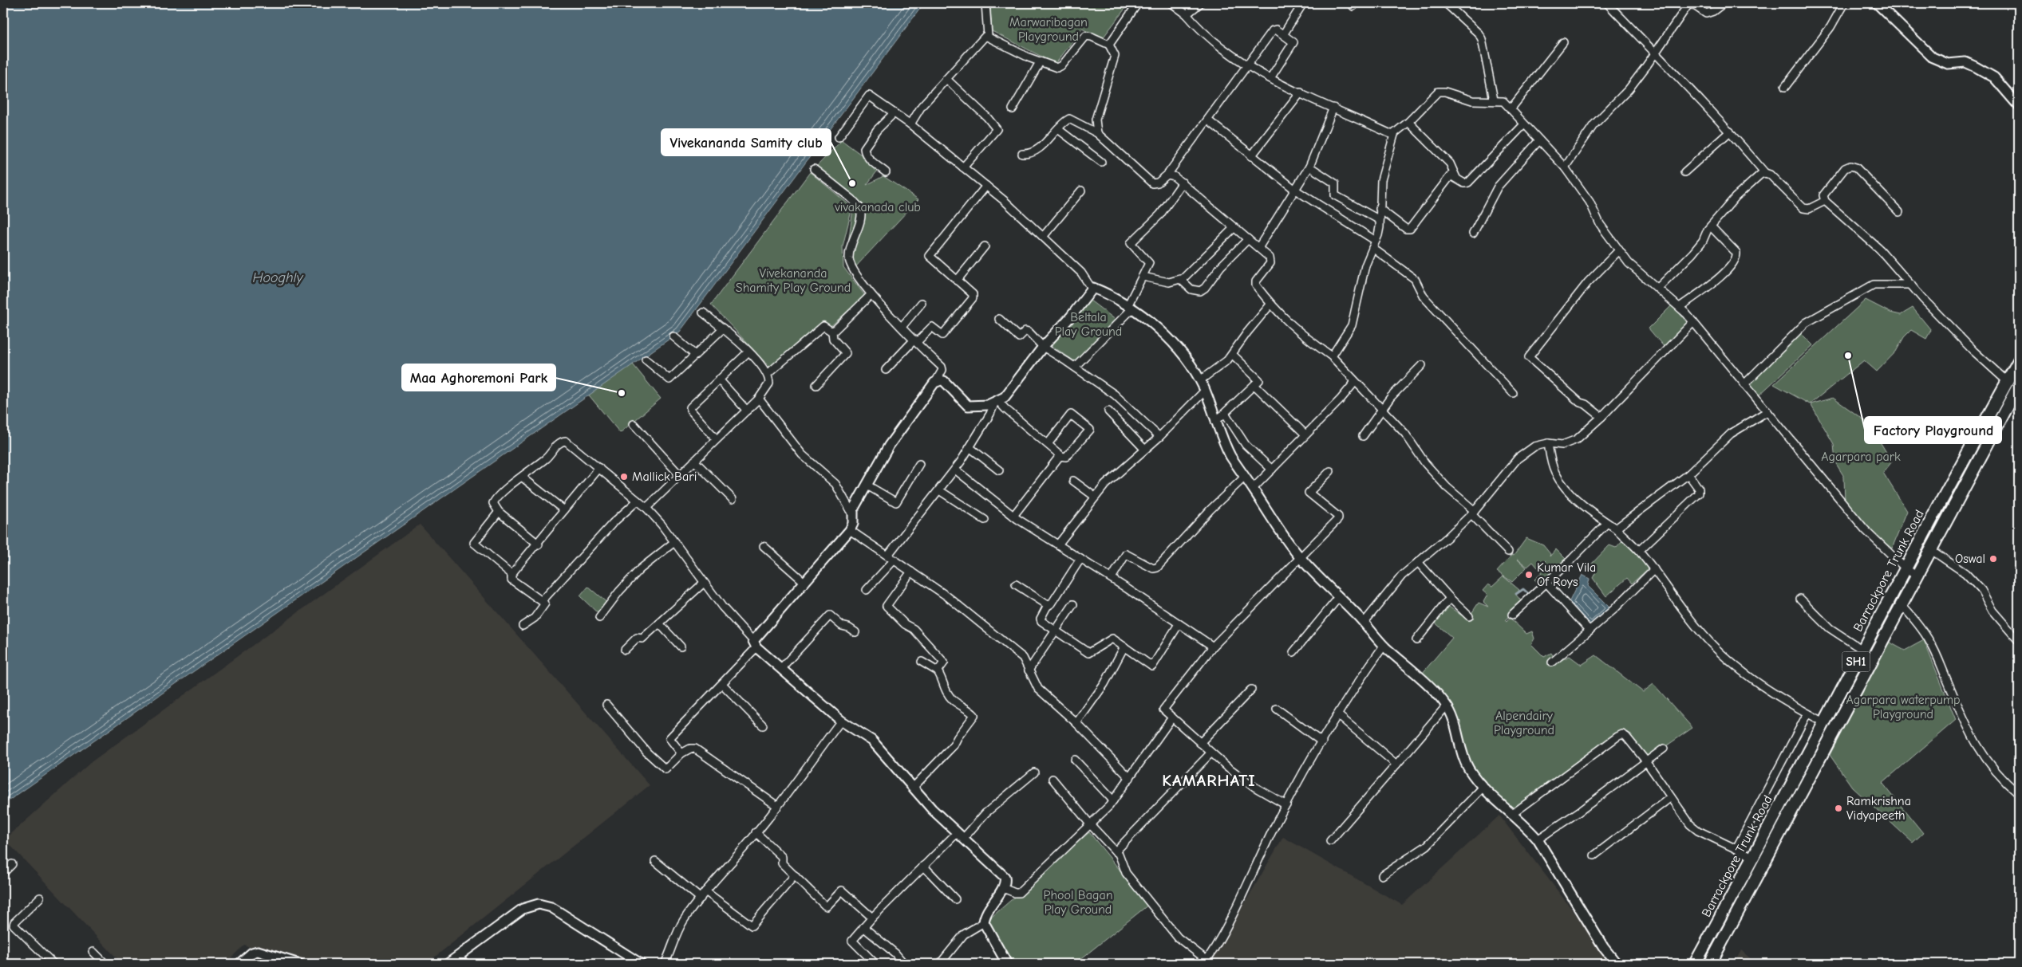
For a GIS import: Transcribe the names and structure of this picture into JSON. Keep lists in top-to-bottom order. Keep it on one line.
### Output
{"streets":{"main road":["Barrackpore Trunk Road","SH1"]},"districts":["KAMARHATI"],"water":["Hooghly"],"parks":["Marwaribagan Playground","vivakanada club","Vivekananda Shamity Play Ground","Beltala Play Ground","Agarpara park","Agarpara waterpump Playground","Alpendairy Playground","Phool Bagan Play Ground"],"places":["Vivekananda Samity club","Factory Playground","Maa Aghoremoni Park","Mallick Bari","Oswal","Kumar Vila Of Roys","Ramkrishna Vidyapeeth"]}
